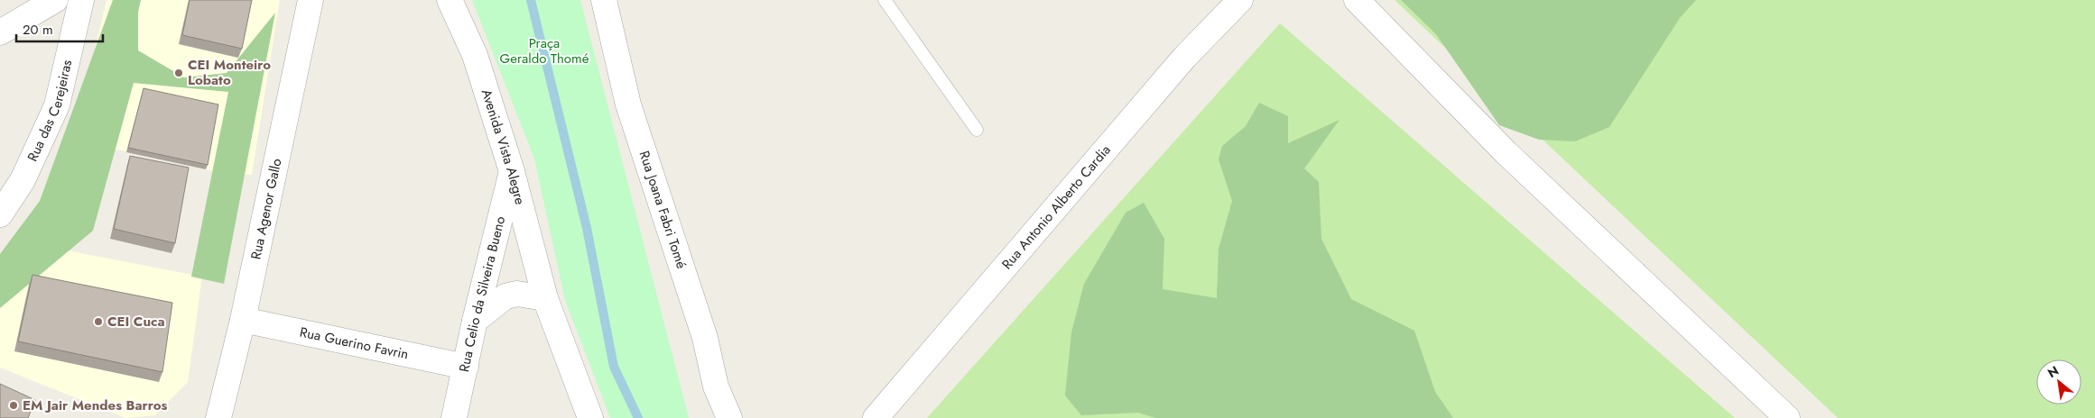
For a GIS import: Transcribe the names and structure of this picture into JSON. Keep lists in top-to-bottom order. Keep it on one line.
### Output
{"streets":{"street":["Rua das Cerejeiras","Avenida Vista Alegre","Rua Antonio Alberto Cardia","Rua Agenor Gallo","Rua Joana Fabri Tomé","Rua Celio da Silveira Bueno","Rua Guerino Favrin"]},"crossings":[["Avenida Vista Alegre","Rua Celio da Silveira Bueno"],["Rua Agenor Gallo","Rua Guerino Favrin"],["Rua Celio da Silveira Bueno","Rua Guerino Favrin"]],"parks":["Praça Geraldo Thomé"],"places":["CEI Monteiro Lobato","CEI Cuca","EM Jair Mendes Barros"],"scale_bar":"20 m","north":"top left"}
